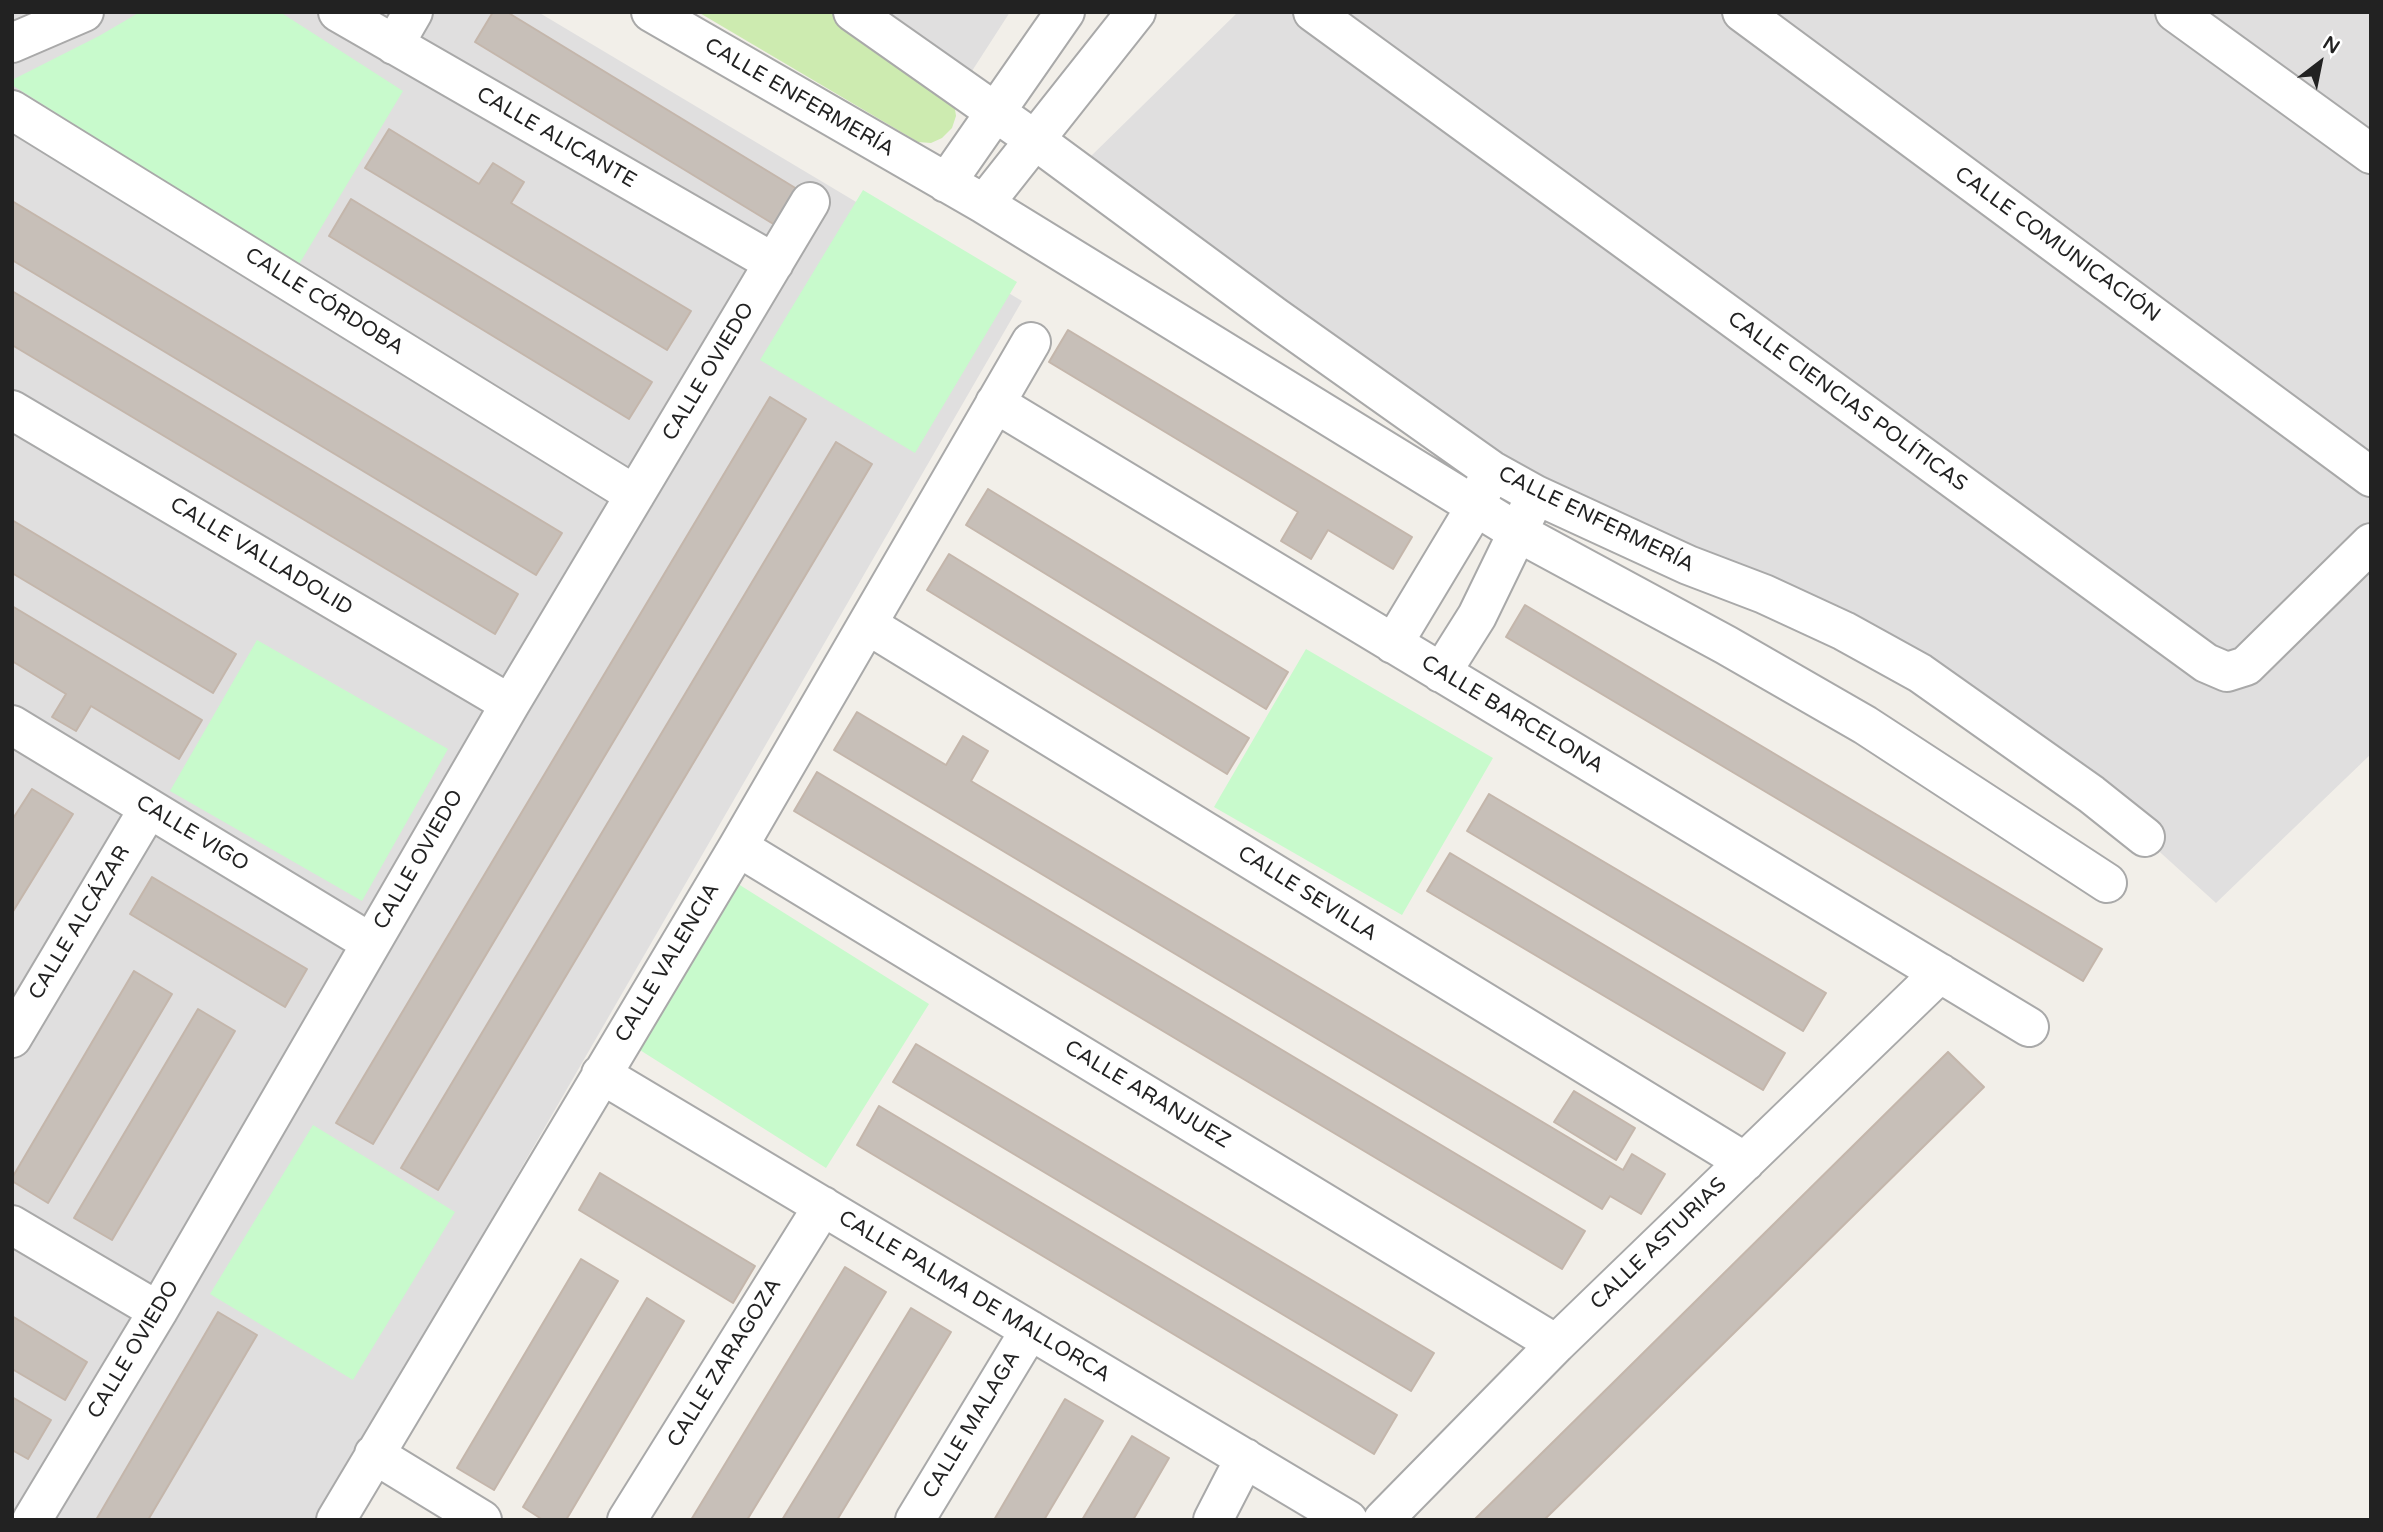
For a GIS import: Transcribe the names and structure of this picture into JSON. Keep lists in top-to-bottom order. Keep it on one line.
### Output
{"streets":{"street":["CALLE ENFERMERÍA","CALLE ALICANTE","CALLE COMUNICACIÓN","CALLE CÓRDOBA","CALLE OVIEDO","CALLE CIENCIAS POLÍTICAS","CALLE VALLADOLID","CALLE BARCELONA","CALLE VIGO","CALLE SEVILLA","CALLE ALCÁZAR","CALLE VALENCIA","CALLE ARANJUEZ","CALLE ASTURIAS","CALLE PALMA DE MALLORCA","CALLE ZARAGOZA","CALLE MALAGA"]},"crossings":[["CALLE ALICANTE","CALLE OVIEDO"],["CALLE CÓRDOBA","CALLE OVIEDO"],["CALLE OVIEDO","CALLE VALLADOLID"],["CALLE OVIEDO","CALLE VIGO"],["CALLE BARCELONA","CALLE VALENCIA"],["CALLE BARCELONA","CALLE ASTURIAS"],["CALLE VIGO","CALLE ALCÁZAR"],["CALLE SEVILLA","CALLE VALENCIA"],["CALLE SEVILLA","CALLE ASTURIAS"],["CALLE VALENCIA","CALLE ARANJUEZ"],["CALLE VALENCIA","CALLE PALMA DE MALLORCA"],["CALLE ARANJUEZ","CALLE ASTURIAS"],["CALLE PALMA DE MALLORCA","CALLE ZARAGOZA"],["CALLE PALMA DE MALLORCA","CALLE MALAGA"]],"north":"top right"}
